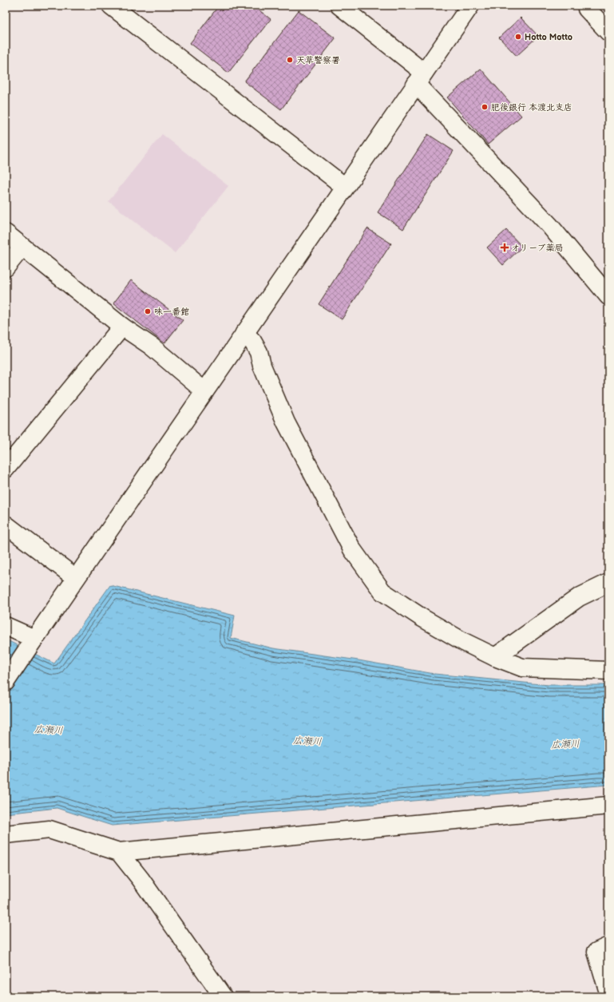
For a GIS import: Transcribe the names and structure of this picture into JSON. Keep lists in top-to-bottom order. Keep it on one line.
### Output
{"water":["広瀬川"],"places":{"other":["Hotto Motto","天草警察署","肥後銀行 本渡北支店","味一番館"],"health":["オリーブ薬局"]}}
